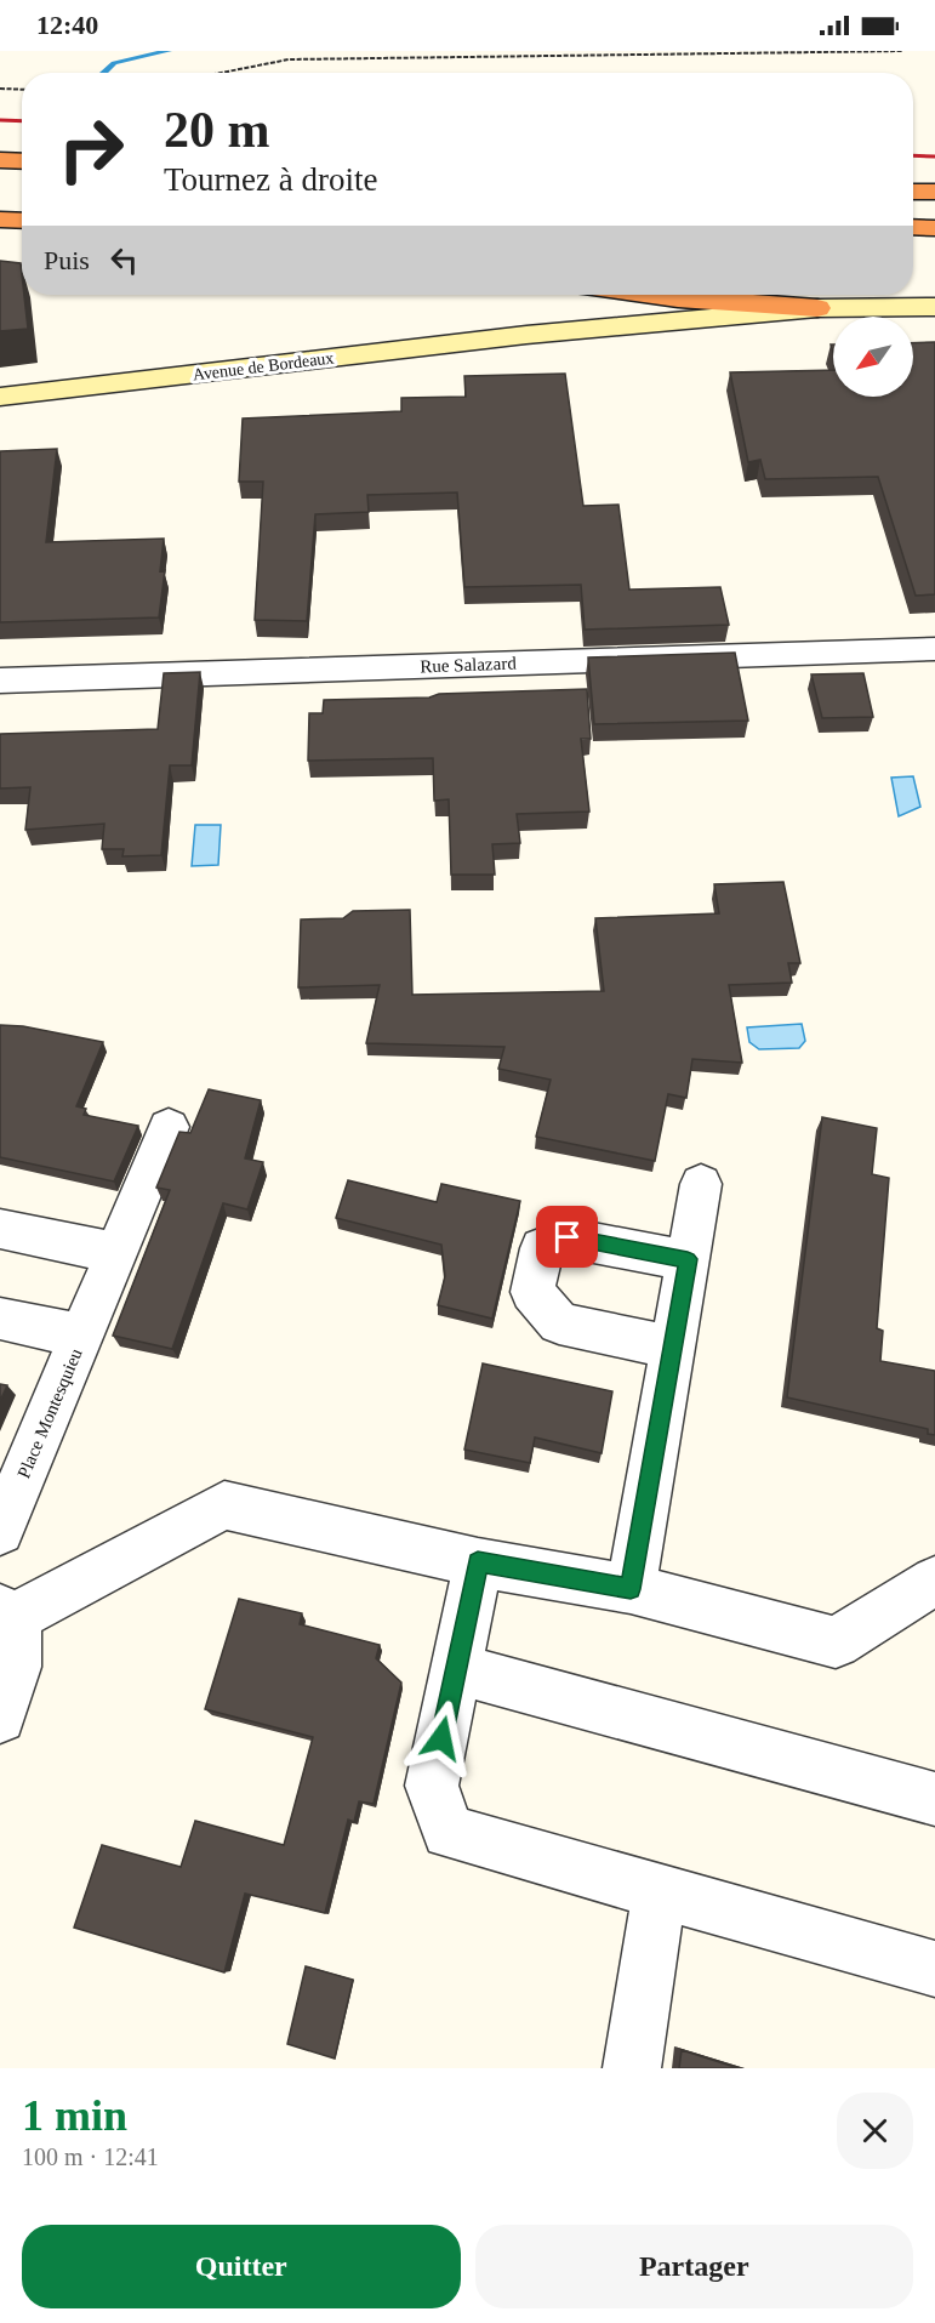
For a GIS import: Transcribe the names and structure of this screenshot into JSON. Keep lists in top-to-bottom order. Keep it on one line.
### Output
{"streets":{"main road":["Avenue de Bordeaux"],"street":["Rue Salazard","Place Montesquieu"]},"north":"bottom left","page":{"status":"12:40","turn":["20 m","Tournez à droite"],"then":"Puis","heading":["1 min","100 m · 12:41"],"buttons":["Quitter","Partager"]}}
